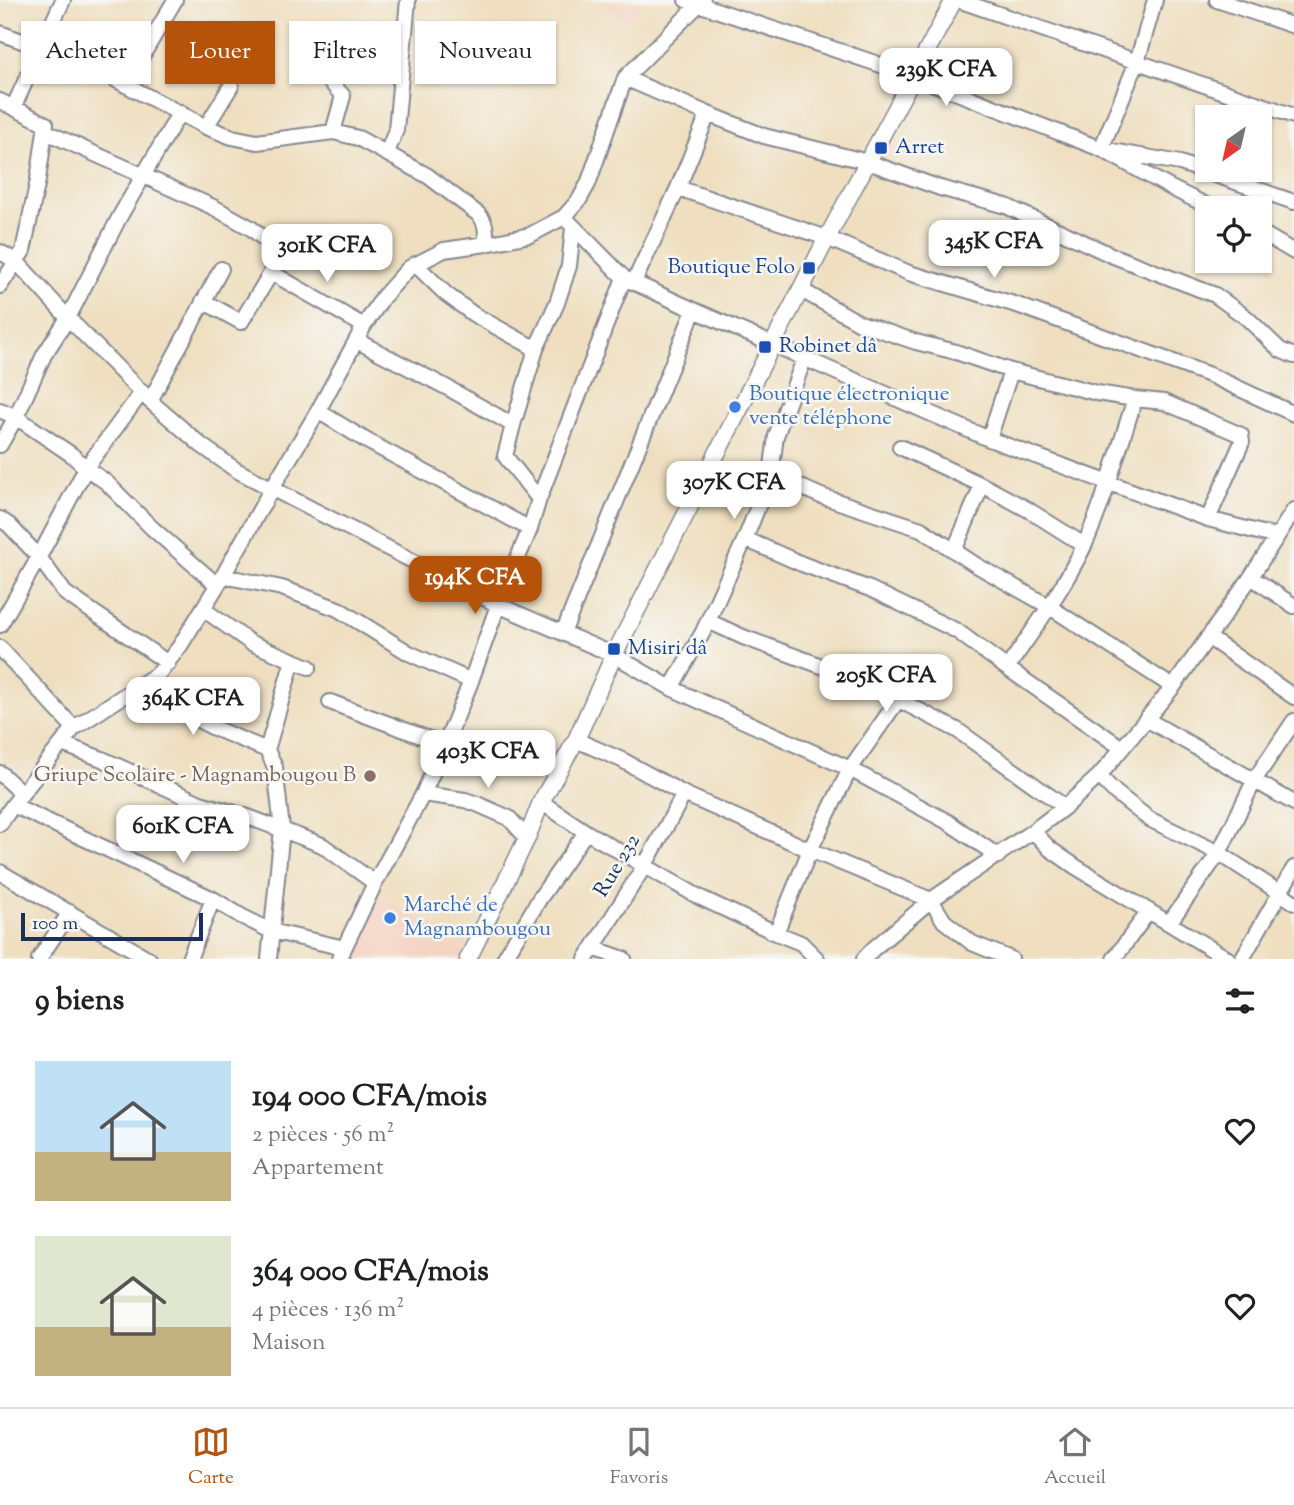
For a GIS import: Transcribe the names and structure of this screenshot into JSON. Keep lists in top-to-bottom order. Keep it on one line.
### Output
{"streets":{"street":["Rue 232"]},"places":{"transit":["Arret","Boutique Folo","Robinet dâ","Misiri dâ"],"other":["Boutique électronique vente téléphone","Griupe Scolaire - Magnambougou B","Marché de Magnambougou"]},"scale_bar":"100 m","north":"bottom left","page":{"chip":["Acheter","Louer","Filtres","Nouveau"],"price":["239K CFA","345K CFA","301K CFA","307K CFA","194K CFA","205K CFA","364K CFA","403K CFA","601K CFA"],"scale":"100 m","heading":"9 biens","list":[{"name":"194 000 CFA/mois","note":"2 pièces · 56 m² · Appartement"},{"name":"364 000 CFA/mois","note":"4 pièces · 136 m² · Maison"}],"tabs":["Carte","Favoris","Accueil"]}}
